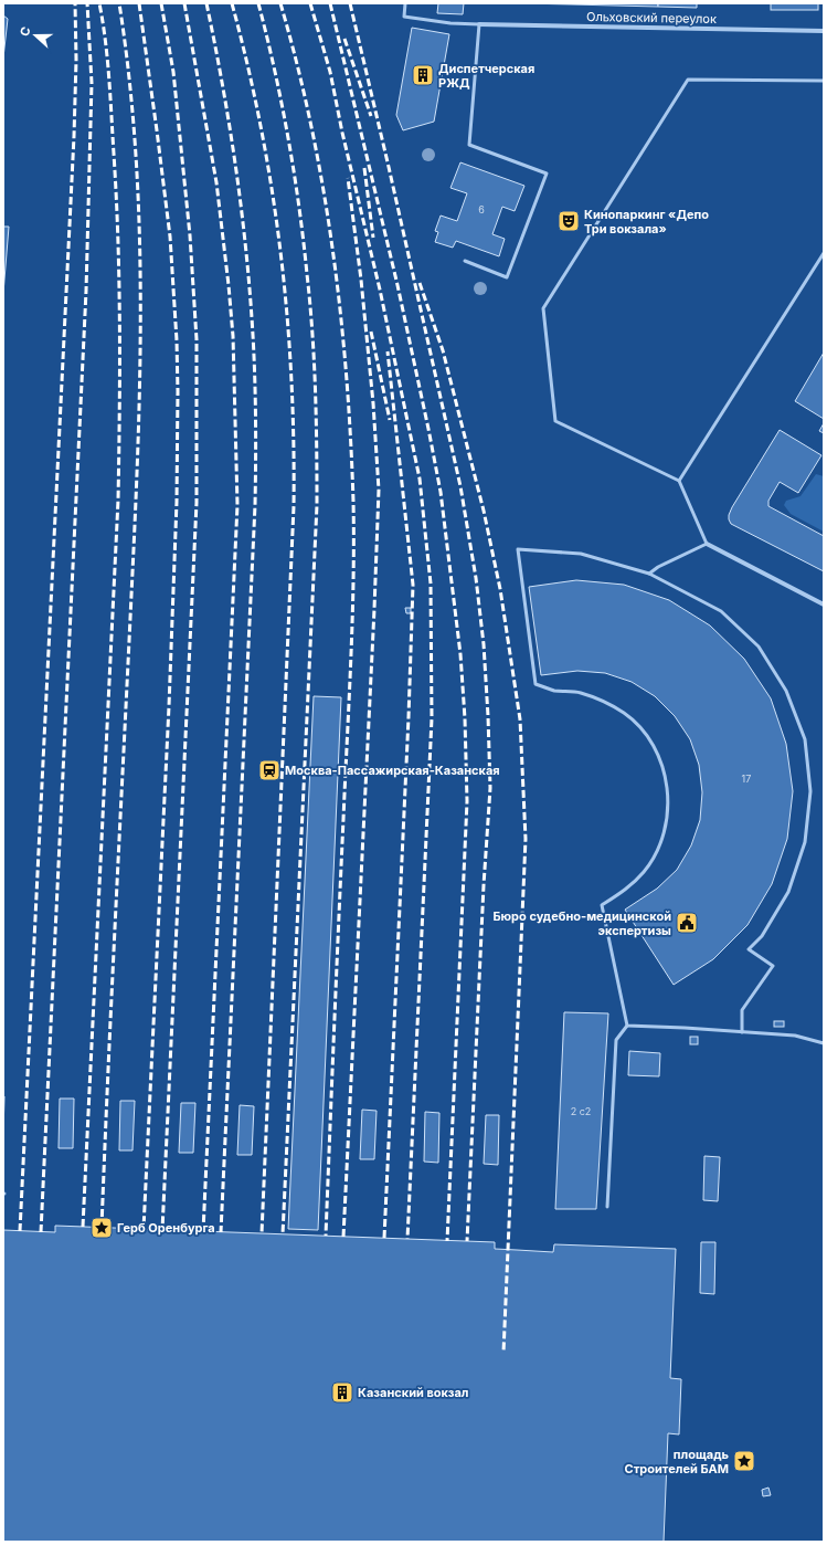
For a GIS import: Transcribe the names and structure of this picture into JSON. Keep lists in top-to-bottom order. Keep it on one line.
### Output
{"streets":{"street":["Ольховский переулок"]},"places":{"building":["Диспетчерская РЖД","Казанский вокзал"],"theatre":["Кинопаркинг «Депо Три вокзала»"],"station":["Москва-Пассажирская-Казанская"],"public building":["Бюро судебно-медицинской экспертизы"],"place":["Герб Оренбурга","площадь Строителей БАМ"]},"house_numbers":["6","17","2 с2"],"north":"left"}
